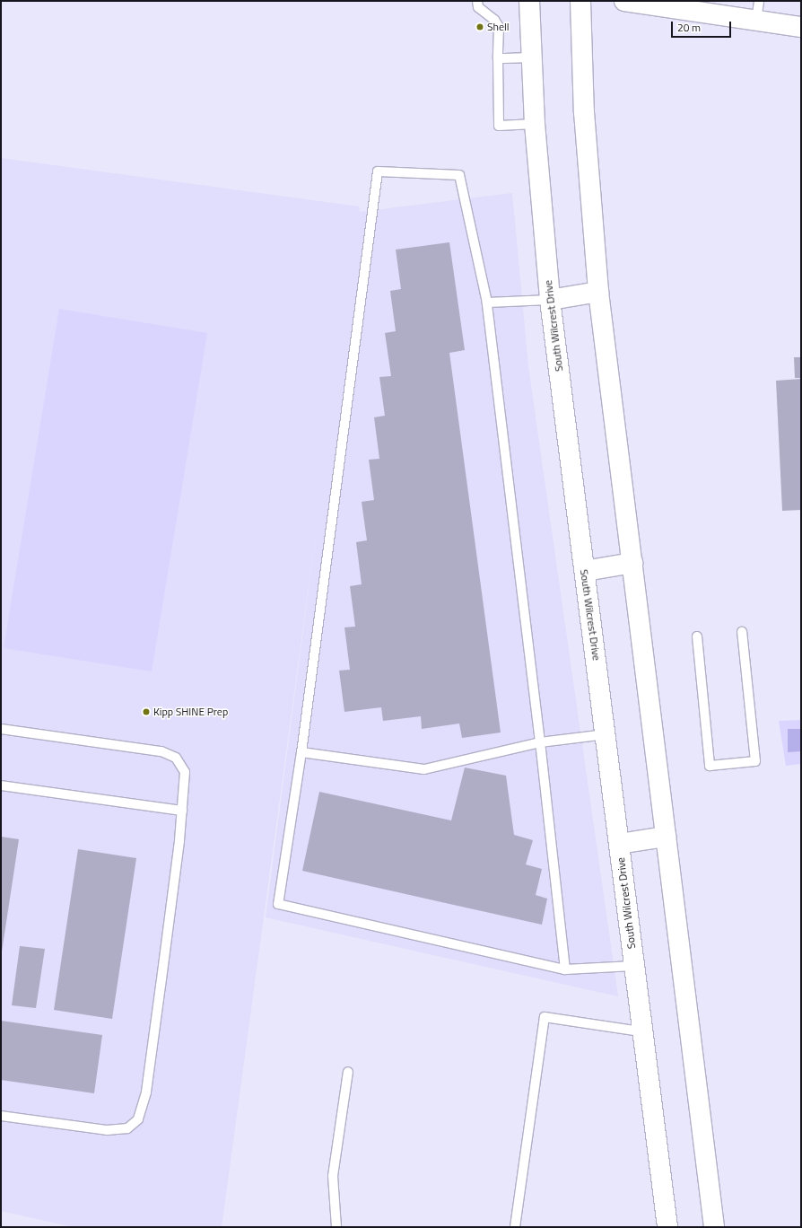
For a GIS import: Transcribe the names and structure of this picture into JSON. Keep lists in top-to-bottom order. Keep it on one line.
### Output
{"streets":{"main road":["South Wilcrest Drive"]},"places":["Shell","Kipp SHINE Prep"],"scale_bar":"20 m"}
